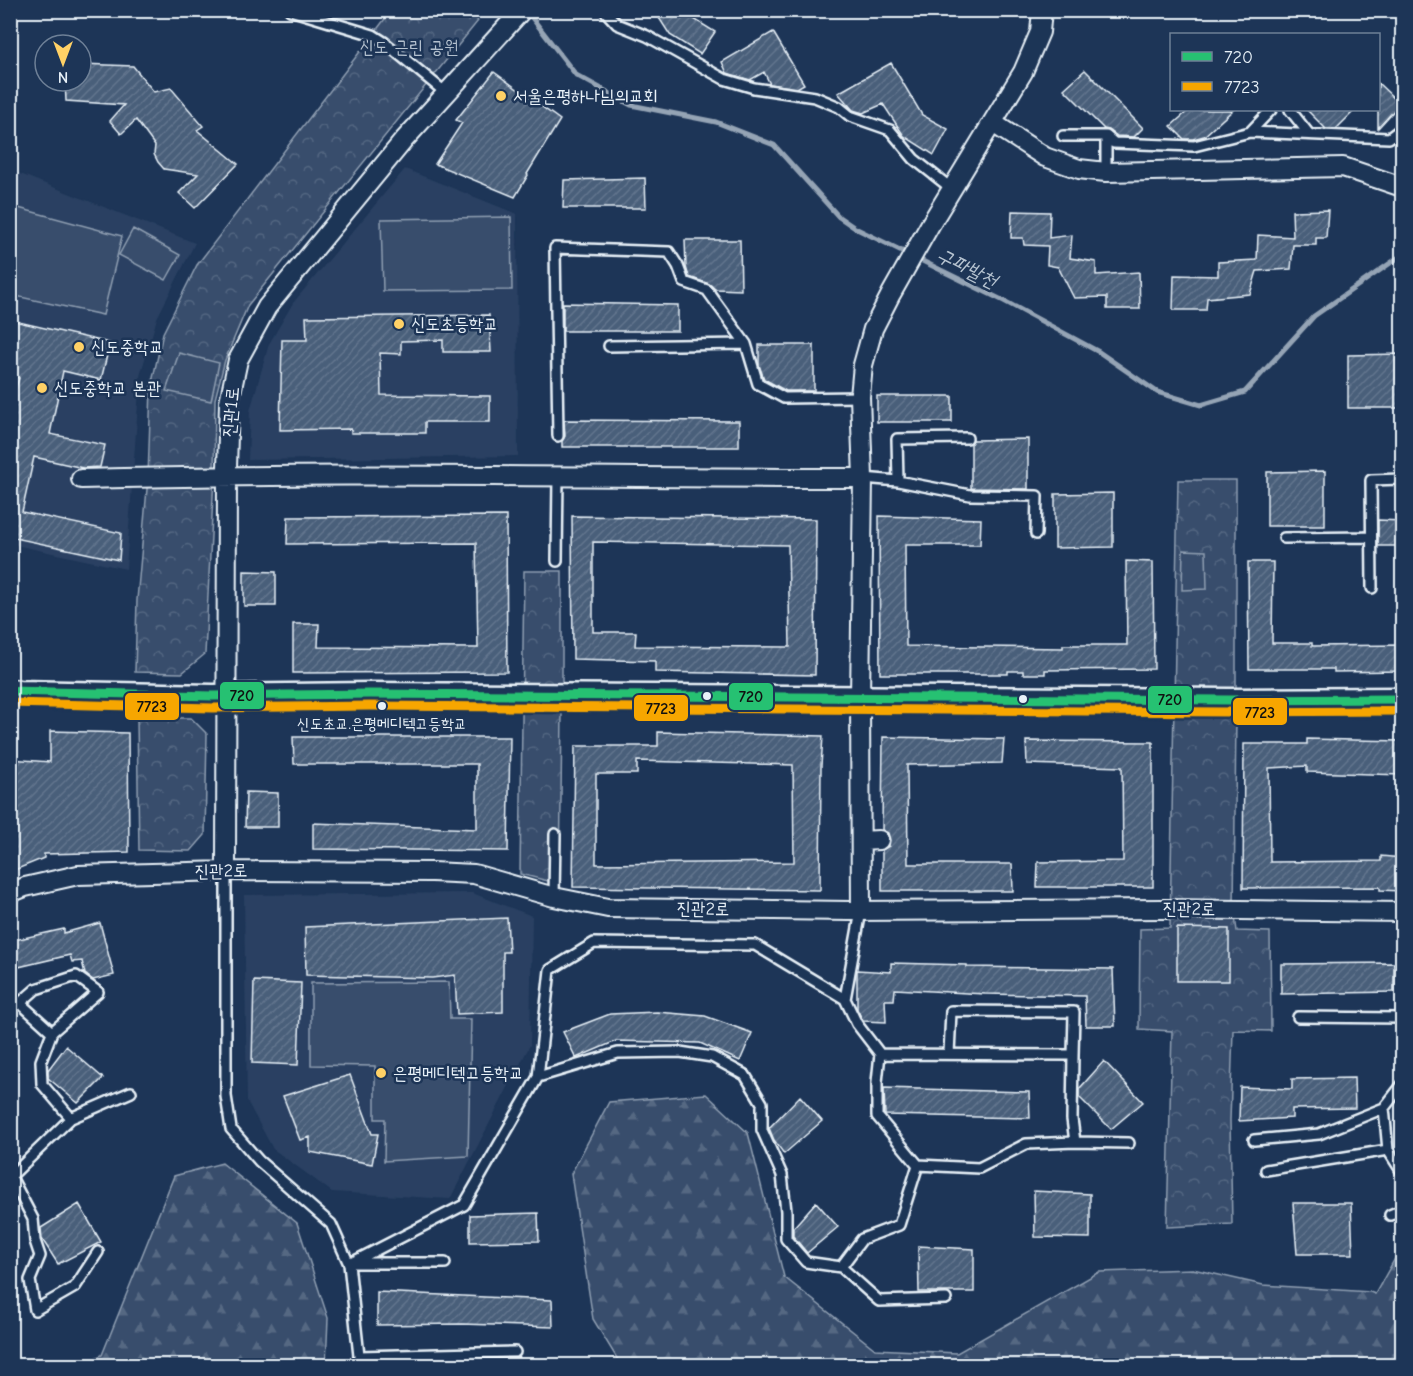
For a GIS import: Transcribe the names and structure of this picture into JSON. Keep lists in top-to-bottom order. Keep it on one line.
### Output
{"streets":{"street":["진관1로","진관2로"]},"crossings":[["진관1로","진관2로"]],"water":["구파발천"],"parks":["신도 근린 공원"],"places":["서울은평하나님의교회","신도초등학교","신도중학교","신도중학교 본관","신도초교.은평메디텍고등학교","은평메디텍고등학교"],"lines":["transit line 720","transit line 7723"],"legend":["720","7723"],"north":"bottom"}
